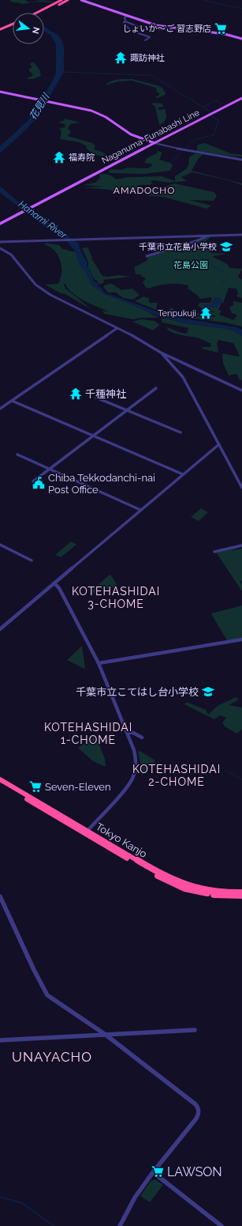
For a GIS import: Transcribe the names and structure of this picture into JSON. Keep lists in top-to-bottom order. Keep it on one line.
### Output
{"streets":{"highway":["Tokyo Kanjo"],"main road":["Naganuma-Funabashi Line"]},"districts":["AMADOCHO","KOTEHASHIDAI 3-CHOME","KOTEHASHIDAI 1-CHOME","KOTEHASHIDAI 2-CHOME","UNAYACHO"],"water":["花見川","Hanami River"],"parks":["花島公園"],"places":{"supermarket":["しょいか～ご 習志野店","Seven-Eleven","LAWSON"],"temple":["諏訪神社","福寿院","Tenpukuji","千種神社"],"school or university":["千葉市立花島小学校","千葉市立こてはし台小学校"],"public building":["Chiba Tekkodanchi-nai Post Office"]},"north":"right"}
